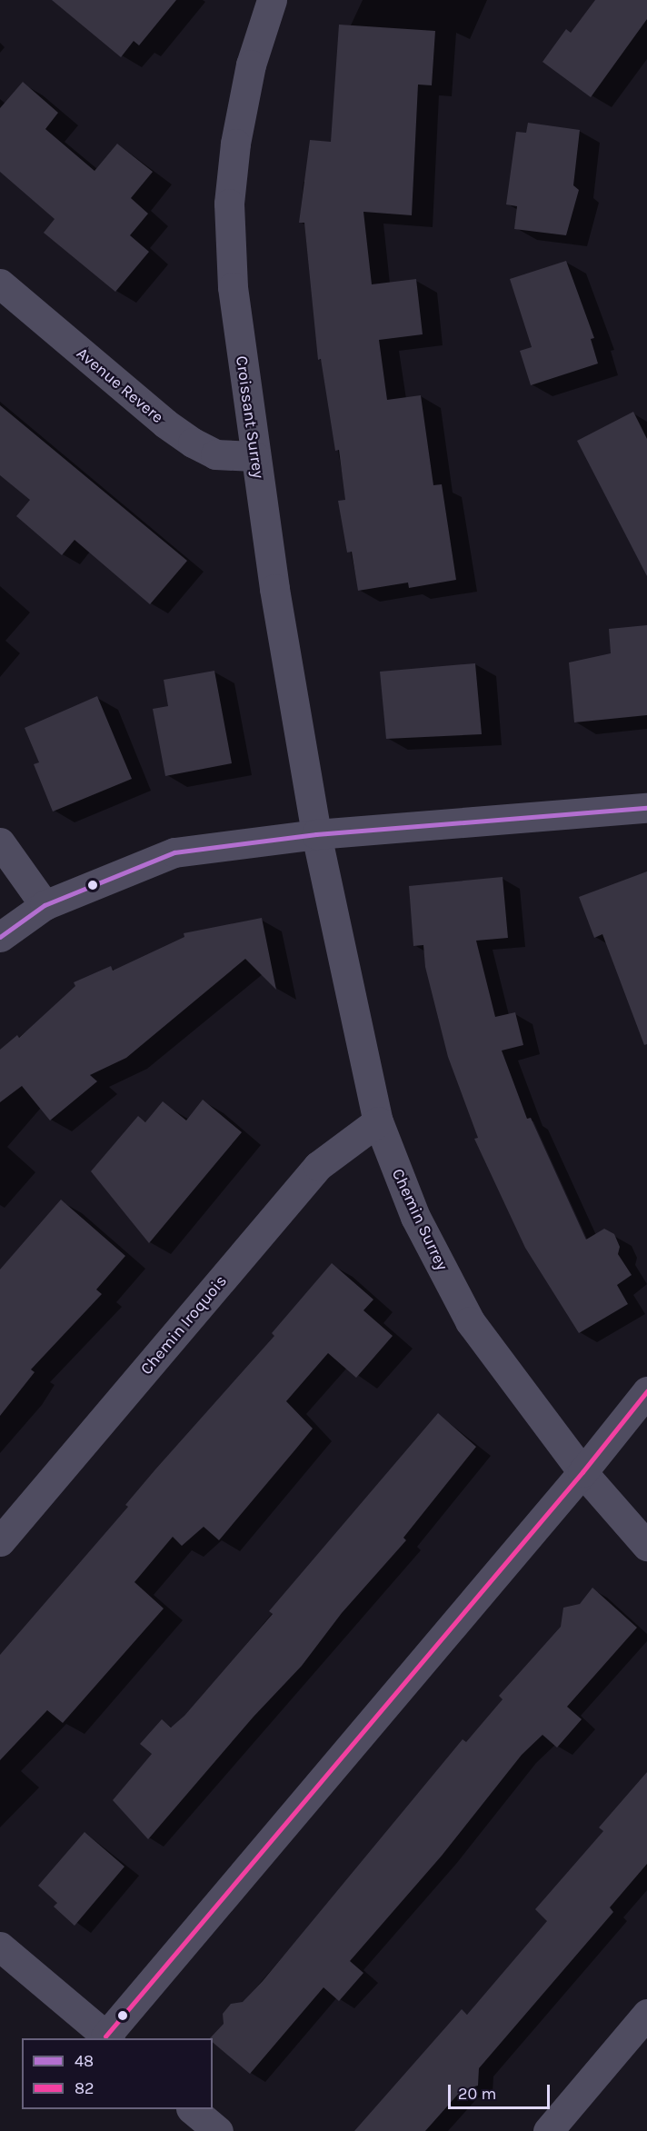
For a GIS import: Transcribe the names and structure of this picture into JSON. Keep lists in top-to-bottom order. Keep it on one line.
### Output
{"streets":{"street":["Avenue Revere","Croissant Surrey","Chemin Surrey","Chemin Iroquois"]},"crossings":[["Avenue Revere","Croissant Surrey"],["Croissant Surrey","Chemin Surrey"],["Chemin Surrey","Chemin Iroquois"]],"lines":["transit line 48","transit line 82"],"legend":["48","82"],"scale_bar":"20 m"}
